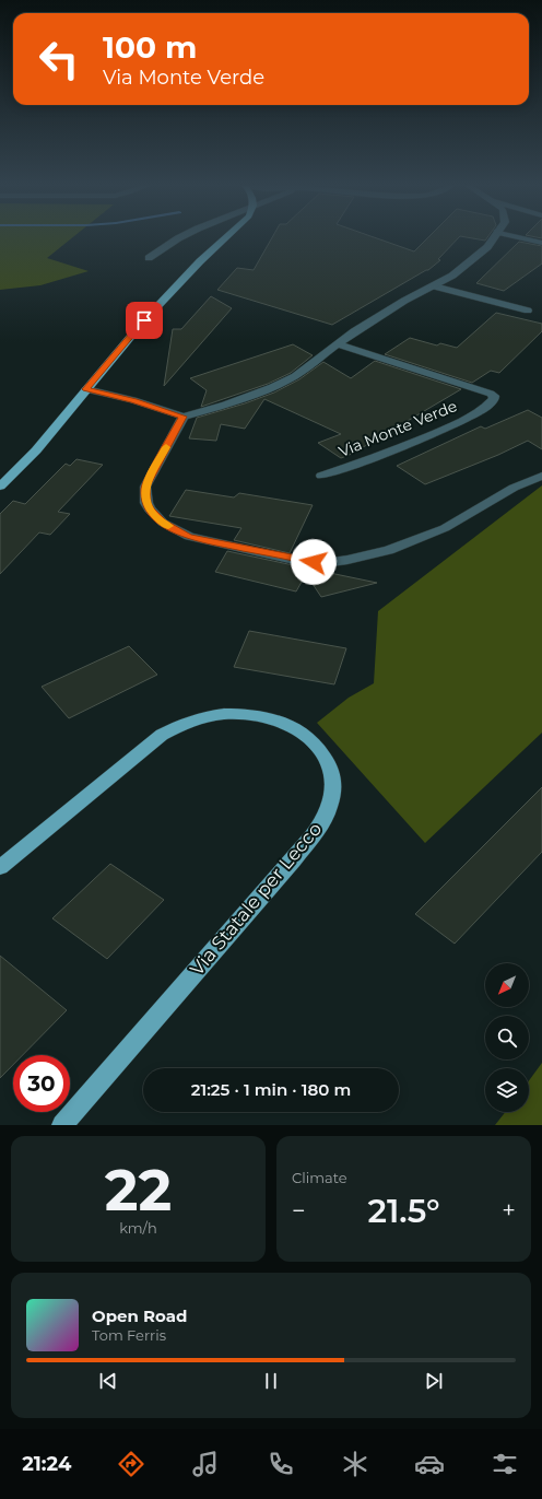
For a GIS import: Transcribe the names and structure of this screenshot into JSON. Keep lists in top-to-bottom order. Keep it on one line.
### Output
{"streets":{"main road":["Via Statale per Lecco"],"street":["Via Monte Verde"]},"north":"bottom left","page":{"turn":["100 m","Via Monte Verde"],"limit":"30","trip":"21:25 · 1 min · 180 m","tile":[["22","km/h"],"Climate"],"heat":["−","21.5°","+"],"song":["Open Road","Tom Ferris"],"tabs":"21:24"}}
